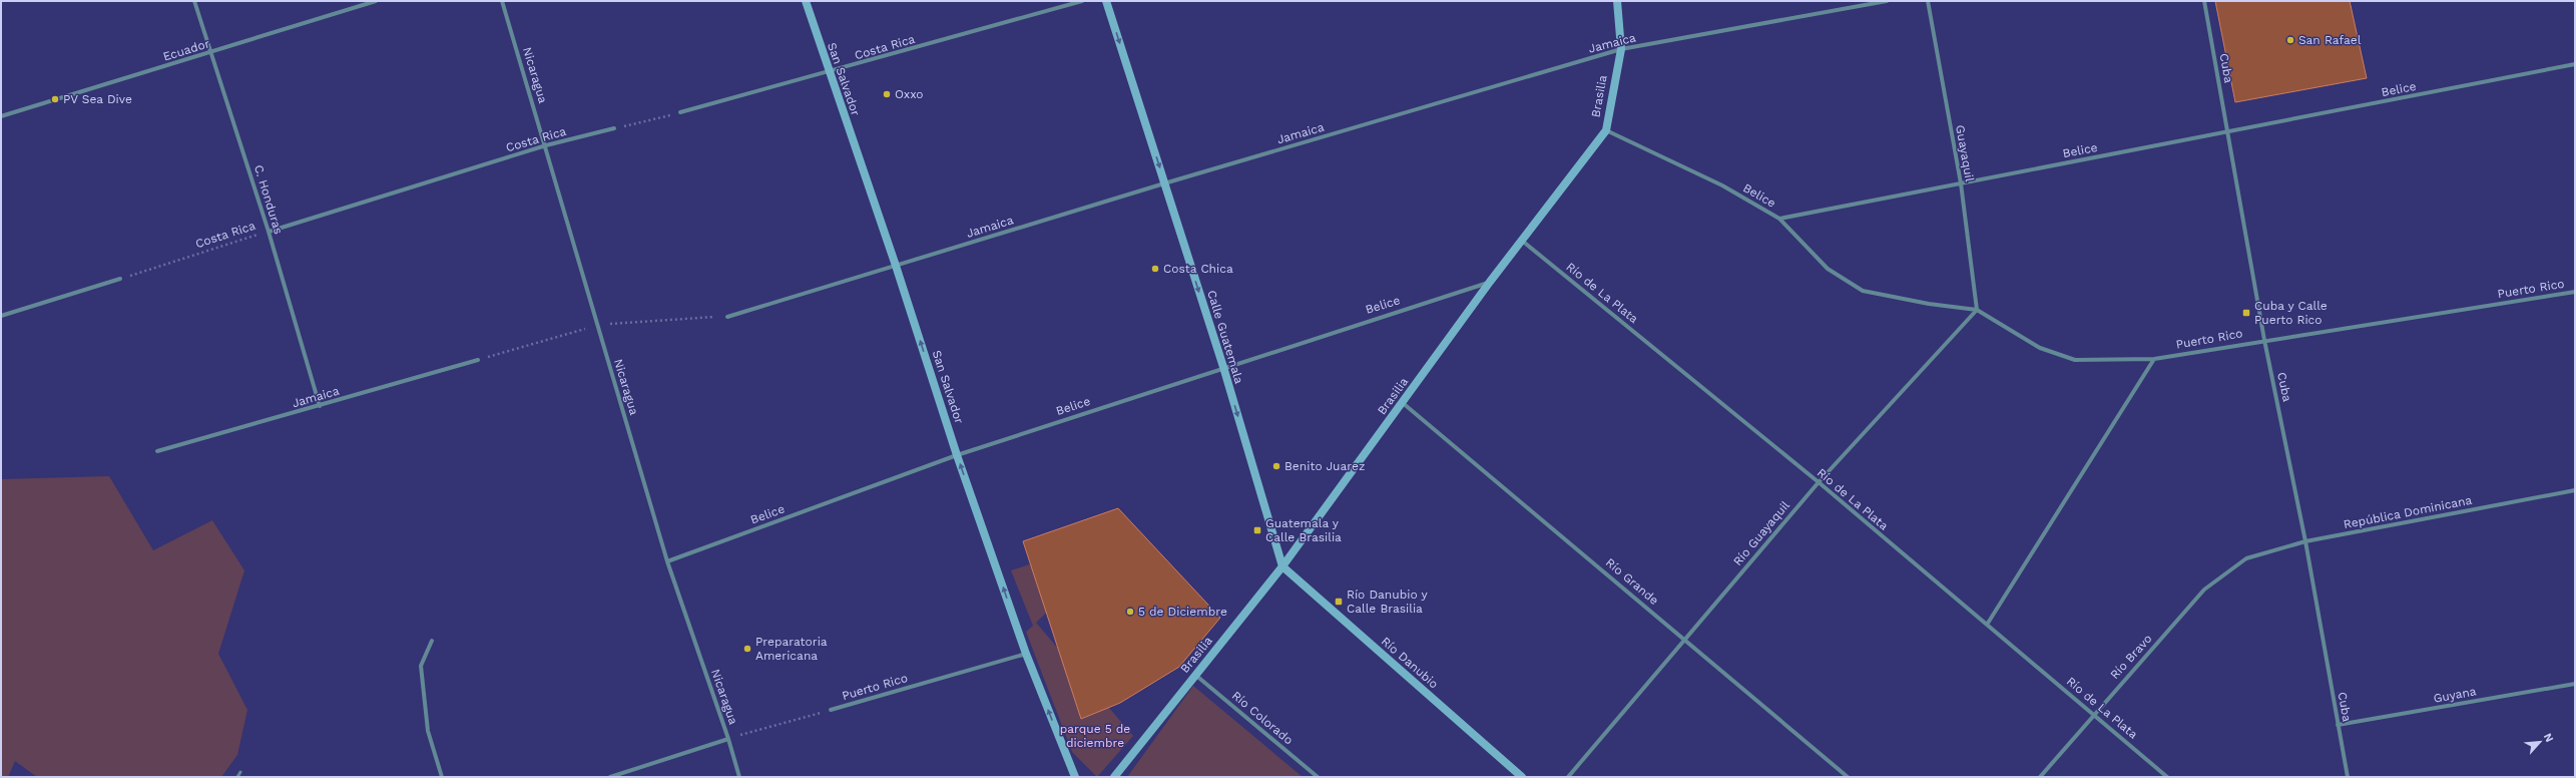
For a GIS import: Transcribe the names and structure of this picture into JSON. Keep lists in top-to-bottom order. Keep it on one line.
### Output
{"streets":{"street":["Jamaica","Costa Rica","Ecuador","Cuba","Nicaragua","San Salvador","Belice","Brasilia","Guayaquil","C. Honduras","Puerto Rico","Río de La Plata","Calle Guatemala","República Dominicana","Río Guayaquil","Río Grande","Río Bravo","Río Danubio","Guyana","Río Colorado"]},"crossings":[["Jamaica","San Salvador"],["Jamaica","Brasilia"],["Jamaica","C. Honduras"],["Jamaica","Calle Guatemala"],["Costa Rica","Nicaragua"],["Costa Rica","San Salvador"],["Costa Rica","C. Honduras"],["Ecuador","C. Honduras"],["Cuba","Belice"],["Cuba","Puerto Rico"],["Cuba","República Dominicana"],["Cuba","Guyana"],["Nicaragua","Belice"],["Nicaragua","Puerto Rico"],["San Salvador","Belice"],["San Salvador","Puerto Rico"],["Belice","Brasilia"],["Belice","Guayaquil"],["Belice","Calle Guatemala"],["Brasilia","Río de La Plata"],["Brasilia","Calle Guatemala"],["Brasilia","Río Grande"],["Brasilia","Río Danubio"],["Brasilia","Río Colorado"],["Guayaquil","Puerto Rico"],["Guayaquil","Río Guayaquil"],["Puerto Rico","Río Guayaquil"],["Río de La Plata","Río Guayaquil"],["Río de La Plata","Río Bravo"],["Calle Guatemala","Río Danubio"],["República Dominicana","Río Bravo"],["Río Guayaquil","Río Grande"]],"one_way":["San Salvador","Calle Guatemala"],"parks":["parque 5 de diciembre"],"places":{"other":["San Rafael","Oxxo","PV Sea Dive","Costa Chica","Benito Juarez","5 de Diciembre","Preparatoria Americana"],"transit":["Cuba y Calle Puerto Rico","Guatemala y Calle Brasilia","Río Danubio y Calle Brasilia"]},"north":"top right"}
